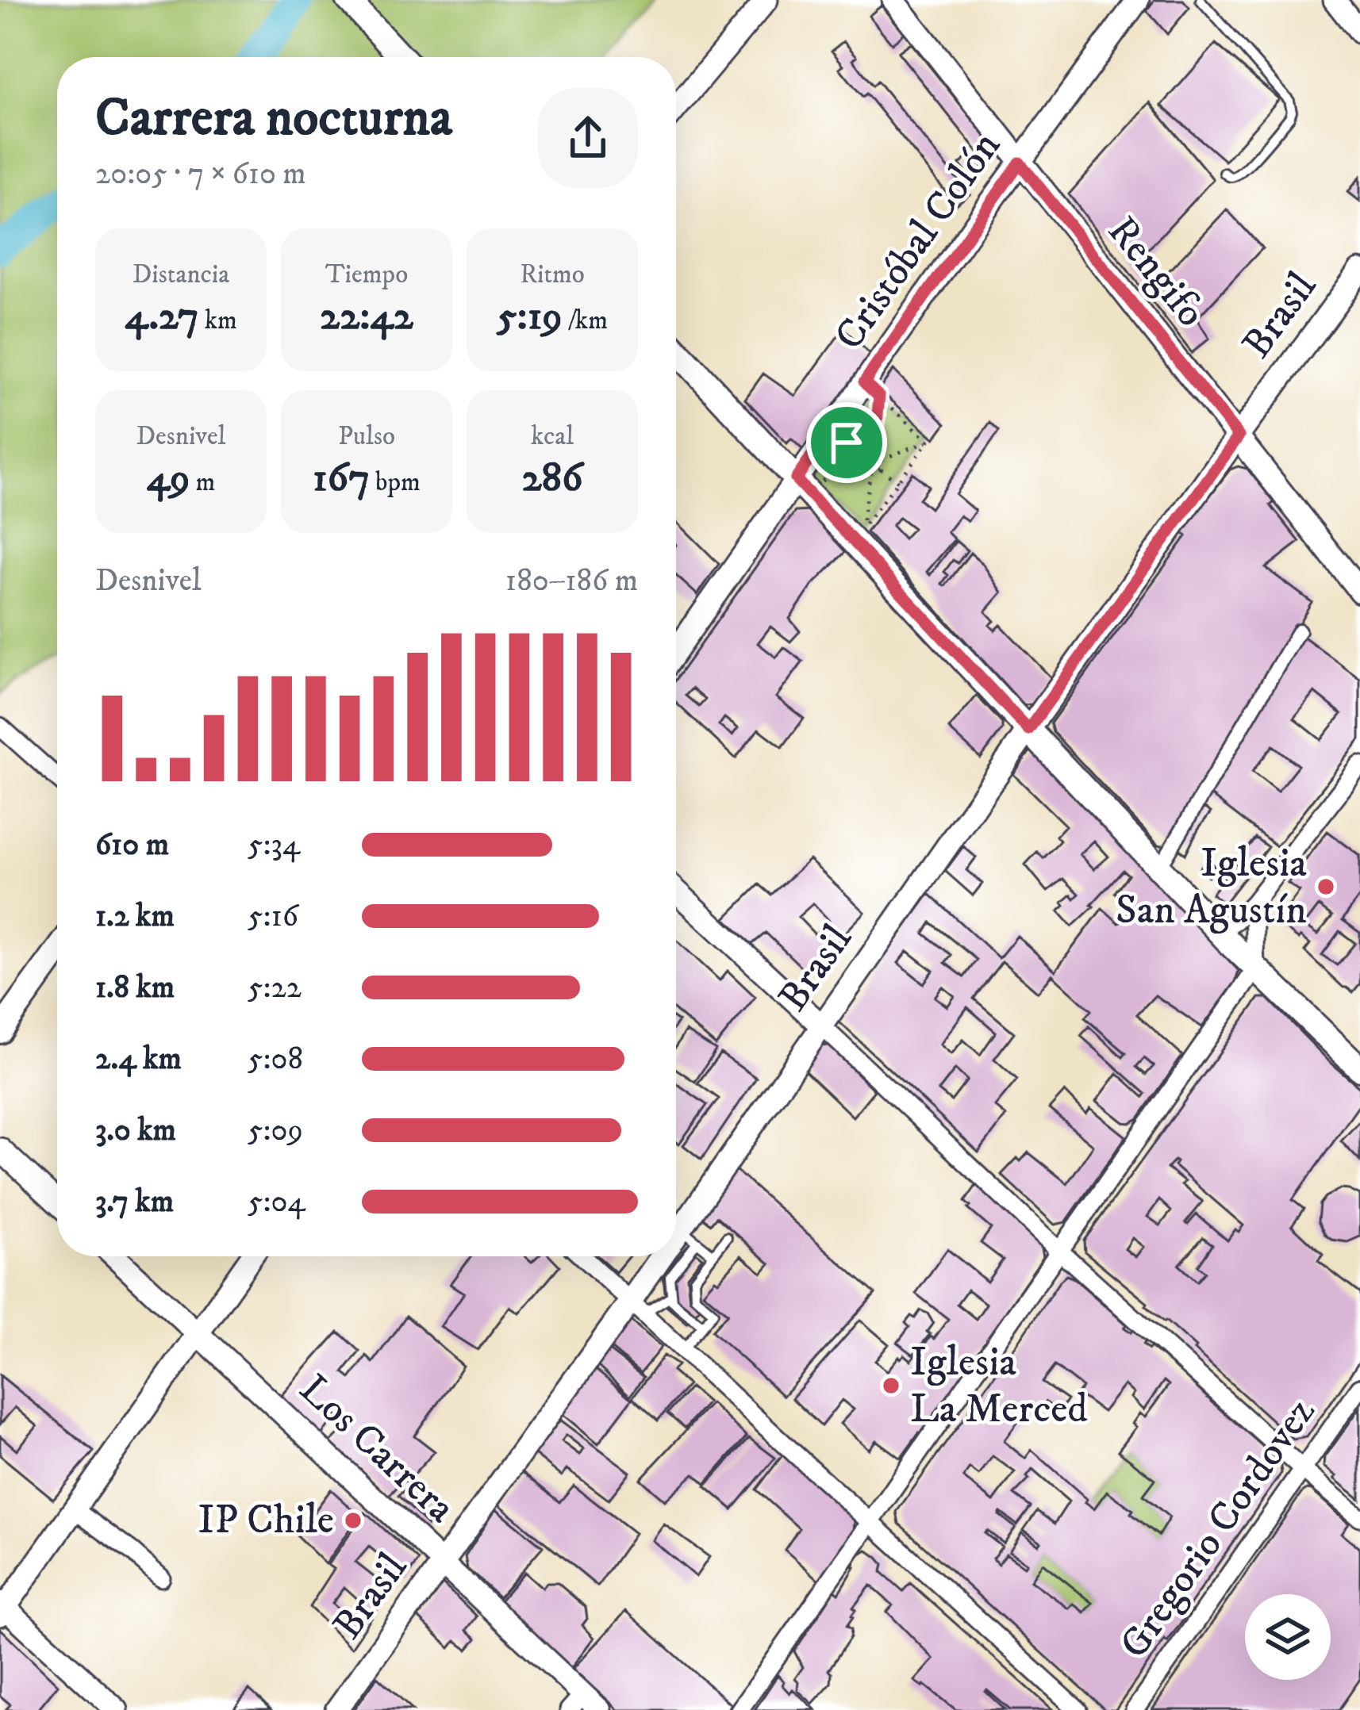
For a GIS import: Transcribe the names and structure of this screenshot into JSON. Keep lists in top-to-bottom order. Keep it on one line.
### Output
{"streets":{"street":["Cristóbal Colón","Rengifo","Brasil","Los Carrera","Gregorio Cordovez"]},"crossings":[["Cristóbal Colón","Rengifo"],["Rengifo","Brasil"],["Brasil","Los Carrera"]],"places":["Iglesia San Agustín","Iglesia La Merced","IP Chile"],"page":{"heading":["Carrera nocturna","20:05 · 7 × 610 m"],"stats":[["Distancia","4.27 km"],["Tiempo","22:42"],["Ritmo","5:19 /km"],["Desnivel","49 m"],["Pulso","167 bpm"],["kcal","286"]],"chart":["Desnivel","180–186 m"],"list":[{"name":"610 m","note":"5:34"},{"name":"1.2 km","note":"5:16"},{"name":"1.8 km","note":"5:22"},{"name":"2.4 km","note":"5:08"},{"name":"3.0 km","note":"5:09"},{"name":"3.7 km","note":"5:04"}]}}
